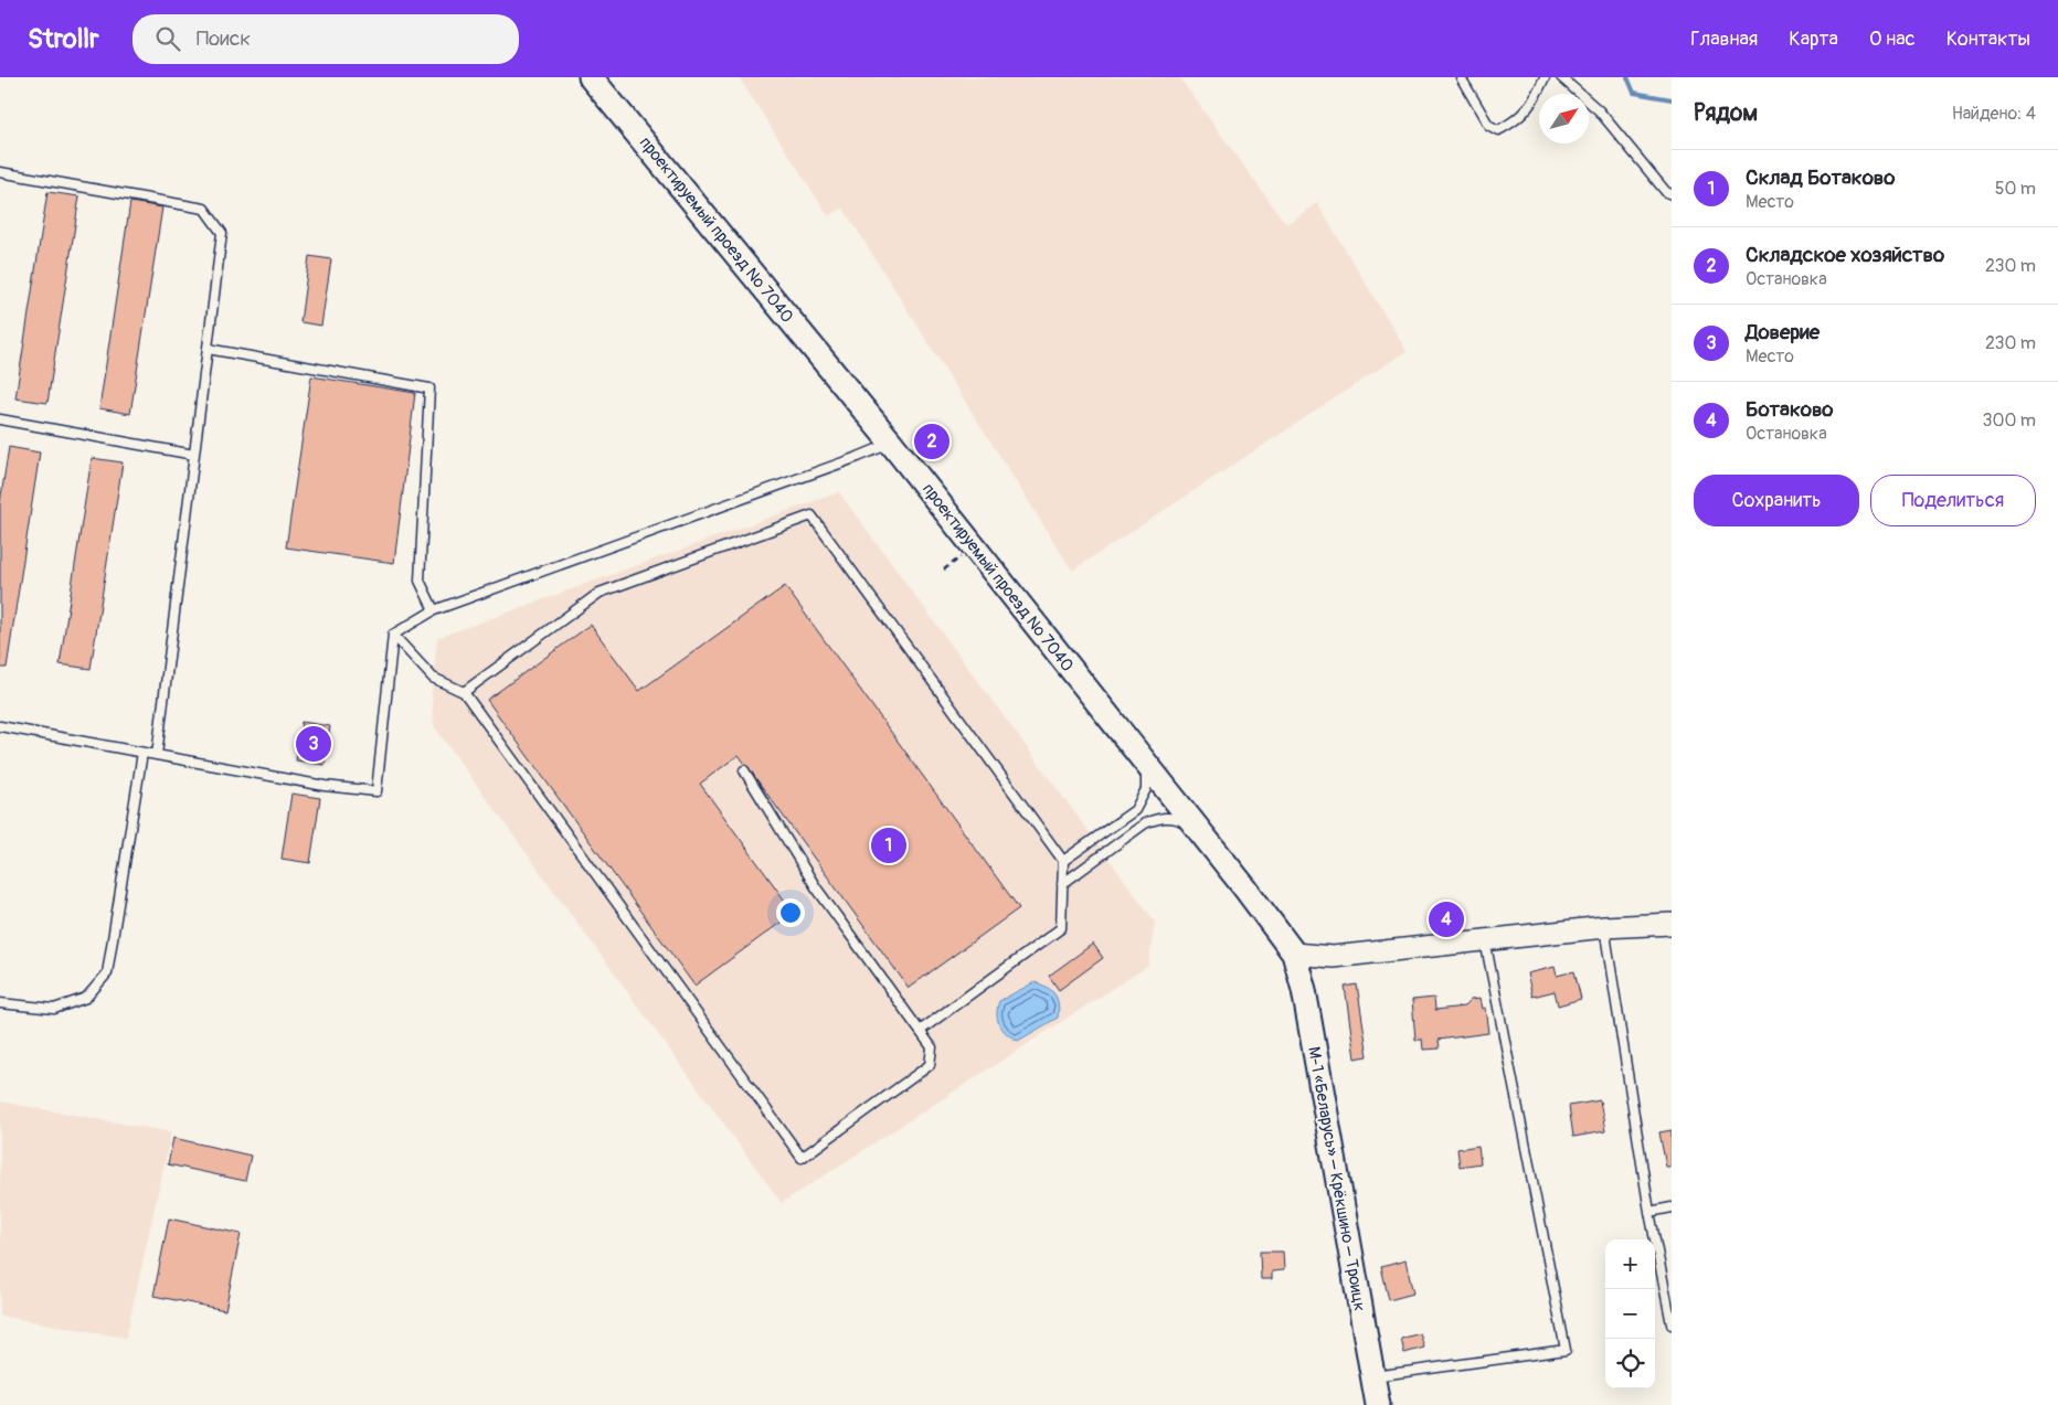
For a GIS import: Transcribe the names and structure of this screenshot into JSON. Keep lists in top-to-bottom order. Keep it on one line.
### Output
{"streets":{"main road":["проектируемый проезд № 7040","М-1 «Беларусь» – Крёкшино – Троицк"]},"crossings":[["проектируемый проезд № 7040","М-1 «Беларусь» – Крёкшино – Троицк"]],"north":"top right","page":{"header":"Strollr","search":"Поиск","nav":["Главная","Карта","О нас","Контакты"],"heading":["Рядом","Найдено: 4"],"list":[{"mark":"1","name":"Склад Ботаково","note":"Место","value":"50 m"},{"mark":"2","name":"Складское хозяйство","note":"Остановка","value":"230 m"},{"mark":"3","name":"Доверие","note":"Место","value":"230 m"},{"mark":"4","name":"Ботаково","note":"Остановка","value":"300 m"}],"pins":["2","3","1","4"],"buttons":["Сохранить","Поделиться"],"map_buttons":["+","−"]}}
